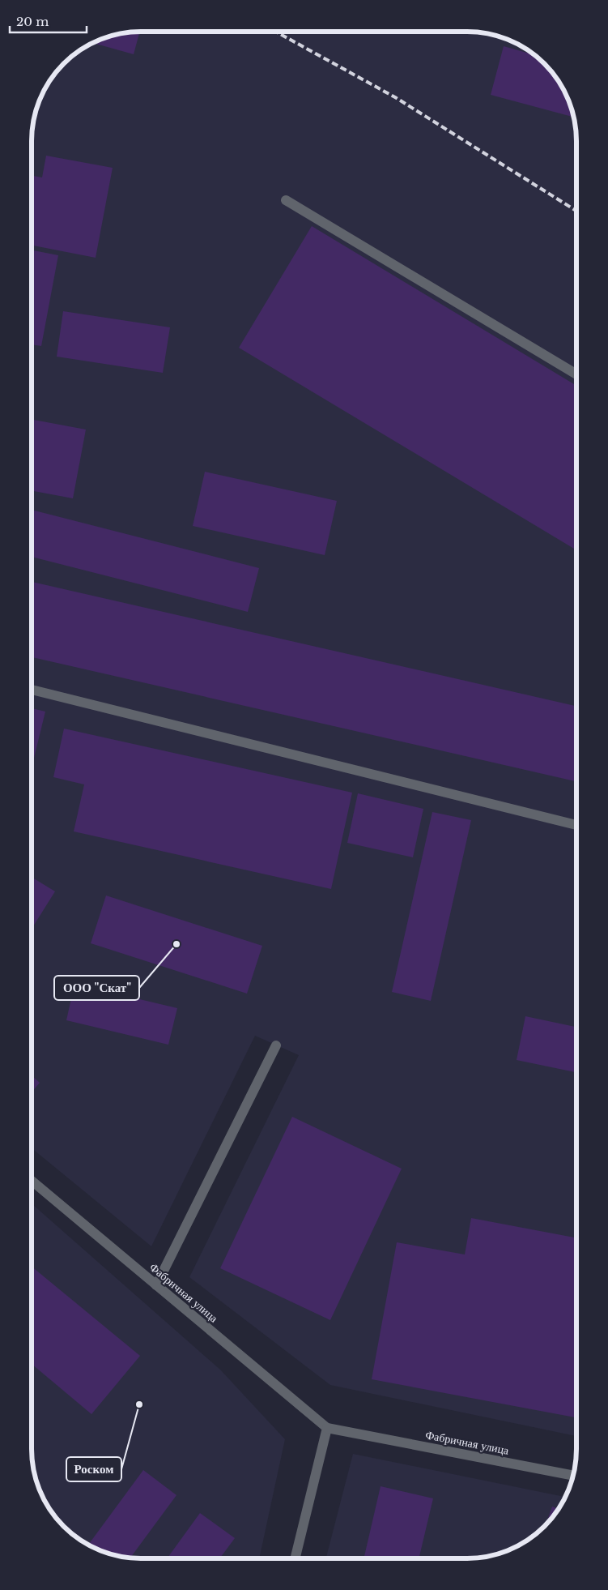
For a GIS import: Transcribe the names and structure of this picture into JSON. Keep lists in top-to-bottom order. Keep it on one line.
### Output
{"streets":{"street":["Фабричная улица"]},"places":["ООО \"Скат\"","Роском"],"scale_bar":"20 m"}
